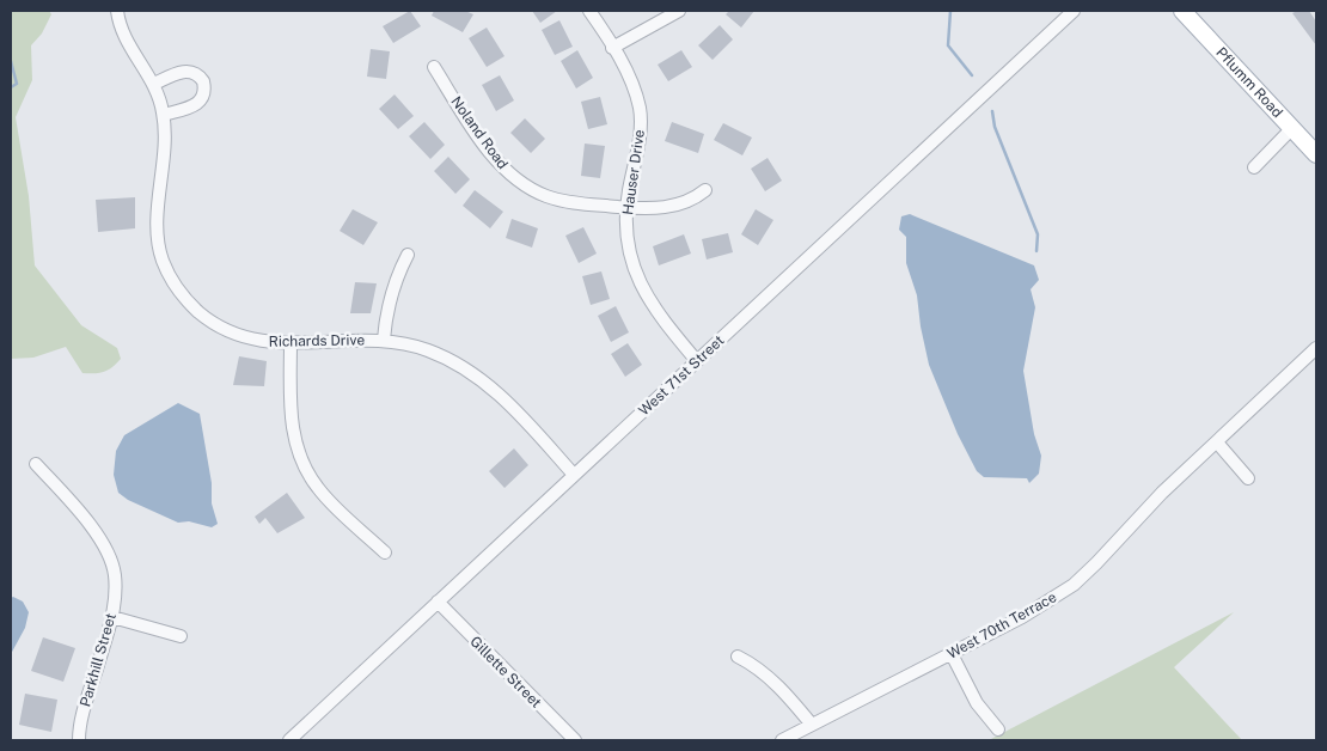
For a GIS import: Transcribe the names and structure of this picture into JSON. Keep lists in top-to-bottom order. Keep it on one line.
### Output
{"streets":{"main road":["Pflumm Road"],"street":["Noland Road","Hauser Drive","Richards Drive","West 71st Street","West 70th Terrace","Parkhill Street","Gillette Street"]},"crossings":[["Noland Road","Hauser Drive"],["Hauser Drive","West 71st Street"],["Richards Drive","West 71st Street"],["West 71st Street","Gillette Street"]]}
